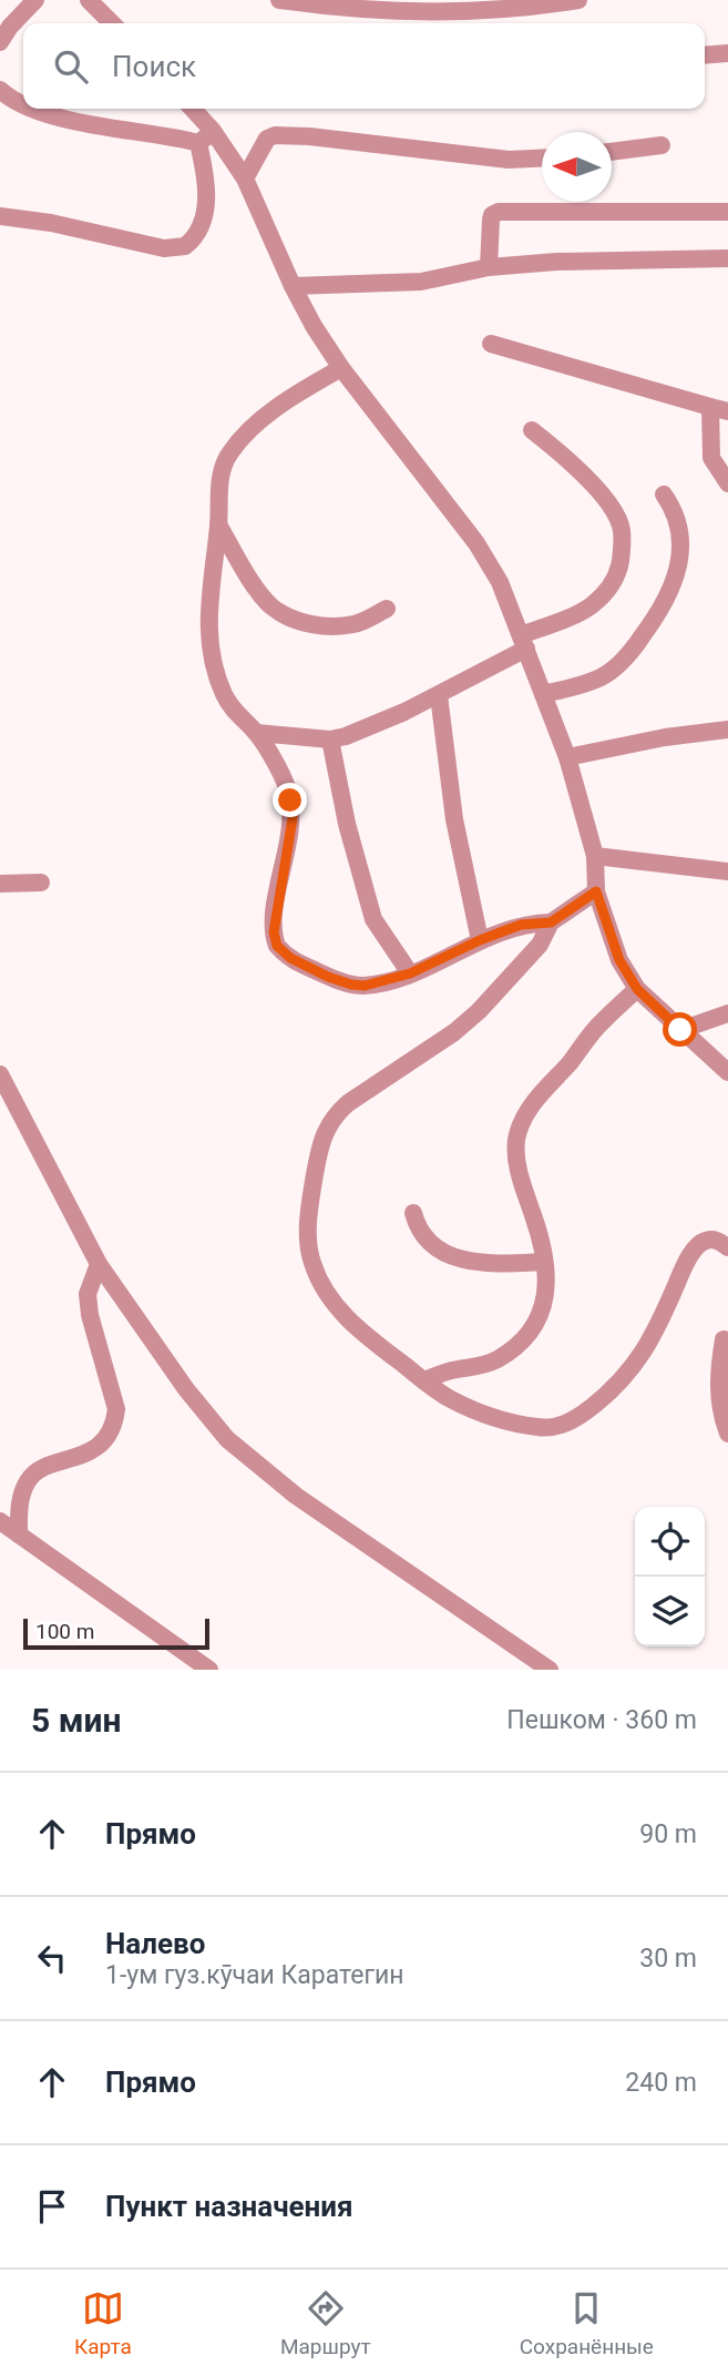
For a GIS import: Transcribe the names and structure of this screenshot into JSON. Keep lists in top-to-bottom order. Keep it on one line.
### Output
{"scale_bar":"100 m","north":"left","page":{"search":"Поиск","scale":"100 m","heading":["5 мин","Пешком · 360 m"],"list":[["Прямо","90 m"],["Налево","1-ум гуз.кӯчаи Каратегин","30 m"],["Прямо","240 m"],"Пункт назначения"],"nav":["Карта","Маршрут","Сохранённые"]}}
